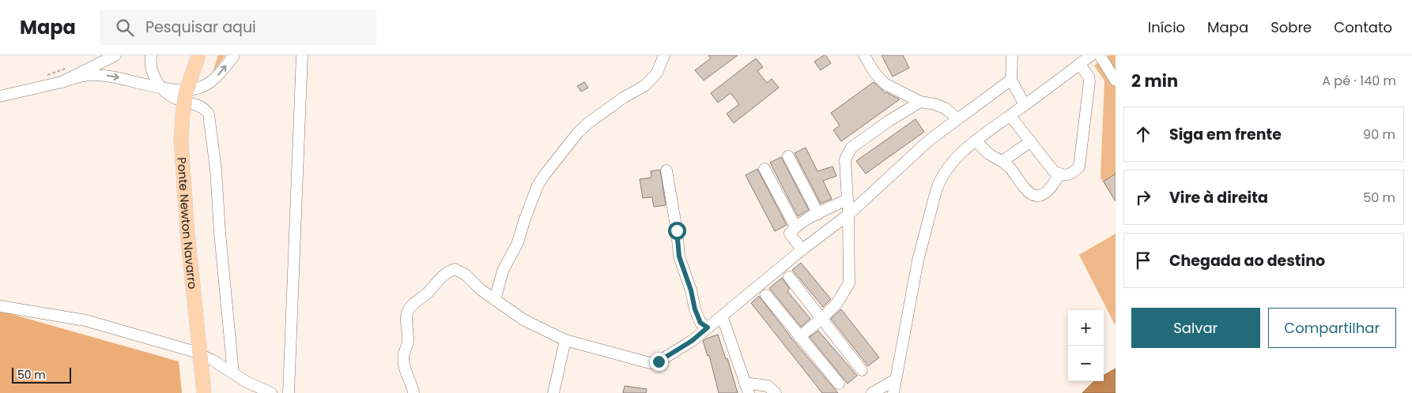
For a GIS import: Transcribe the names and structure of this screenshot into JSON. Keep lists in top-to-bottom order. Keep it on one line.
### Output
{"streets":{"main road":["Ponte Newton Navarro"]},"scale_bar":"50 m","page":{"header":"Mapa","search":"Pesquisar aqui","nav":["Início","Mapa","Sobre","Contato"],"heading":["2 min","A pé · 140 m"],"list":[["Siga em frente","90 m"],["Vire à direita","50 m"],"Chegada ao destino"],"buttons":["Salvar","Compartilhar"],"map_buttons":["+","−"],"scale":"50 m"}}
